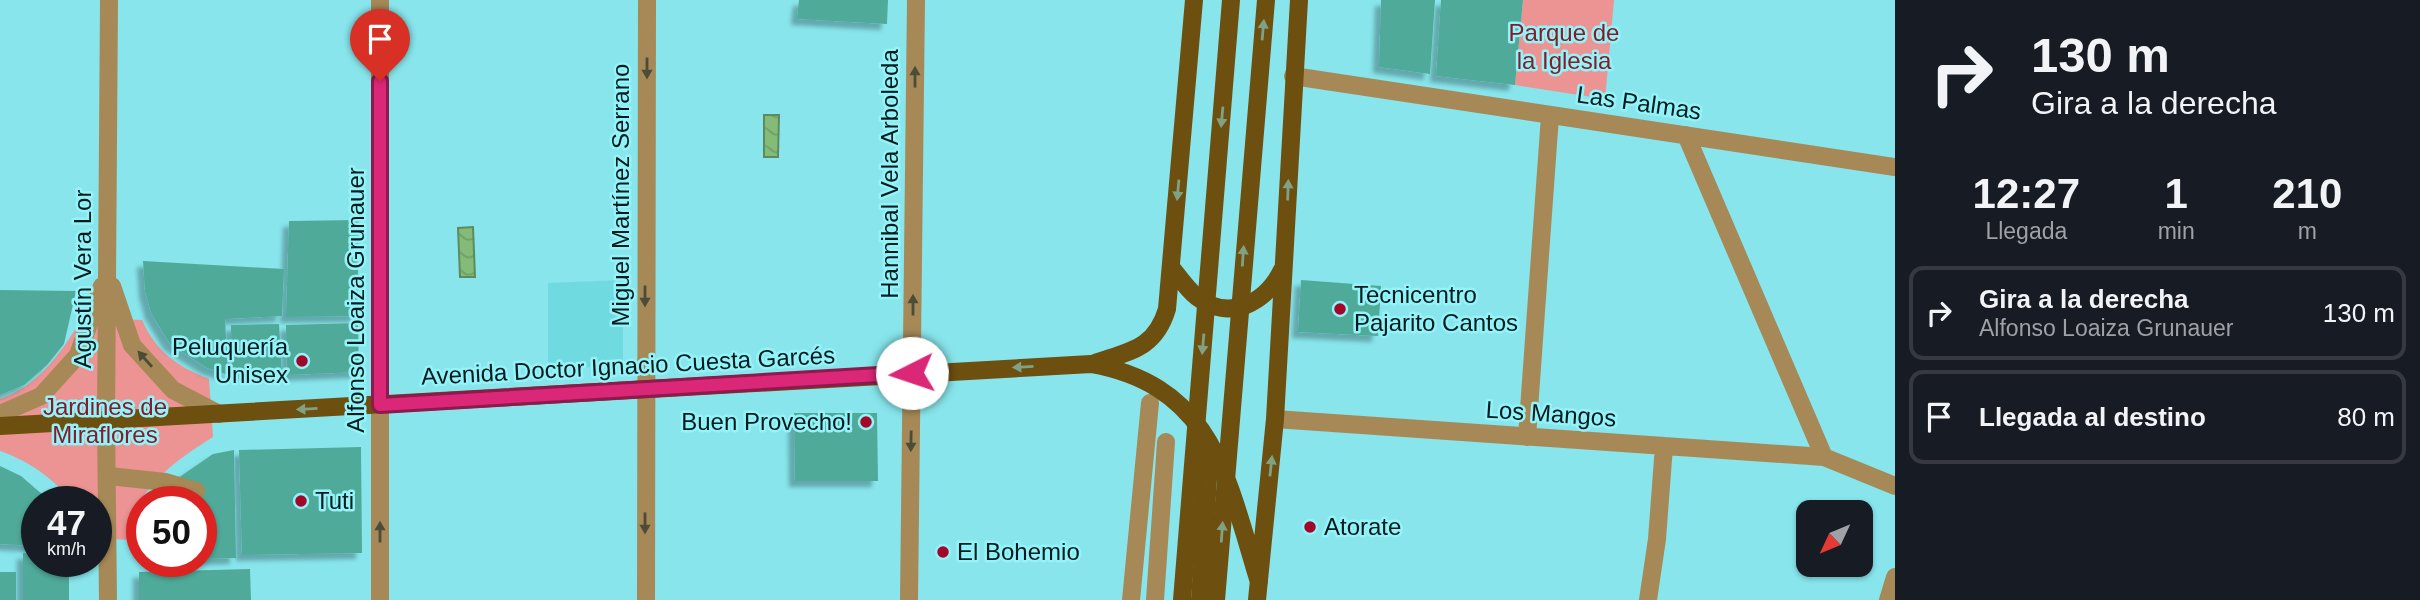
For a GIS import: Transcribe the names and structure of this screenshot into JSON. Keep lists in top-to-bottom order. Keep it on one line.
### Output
{"streets":{"main road":["Avenida Doctor Ignacio Cuesta Garcés"],"street":["Las Palmas","Hannibal Vela Arboleda","Miguel Martínez Serrano","Agustín Vera Lor","Alfonso Loaiza Grunauer","Los Mangos"]},"crossings":[["Hannibal Vela Arboleda","Avenida Doctor Ignacio Cuesta Garcés"],["Miguel Martínez Serrano","Avenida Doctor Ignacio Cuesta Garcés"],["Agustín Vera Lor","Avenida Doctor Ignacio Cuesta Garcés"],["Alfonso Loaiza Grunauer","Avenida Doctor Ignacio Cuesta Garcés"]],"one_way":["Miguel Martínez Serrano"],"parks":["Parque de la Iglesia","Jardines de Miraflores"],"places":["Tecnicentro Pajarito Cantos","Peluquería Unisex","Buen Provecho!","Tuti","Atorate","El Bohemio"],"north":"bottom left","page":{"turn":["130 m","Gira a la derecha"],"eta":["12:27","Llegada","1","min","210","m"],"list":[{"name":"Gira a la derecha","note":"Alfonso Loaiza Grunauer","value":"130 m"},{"name":"Llegada al destino","value":"80 m"}],"speed":"47 km/h","limit":"50"}}
